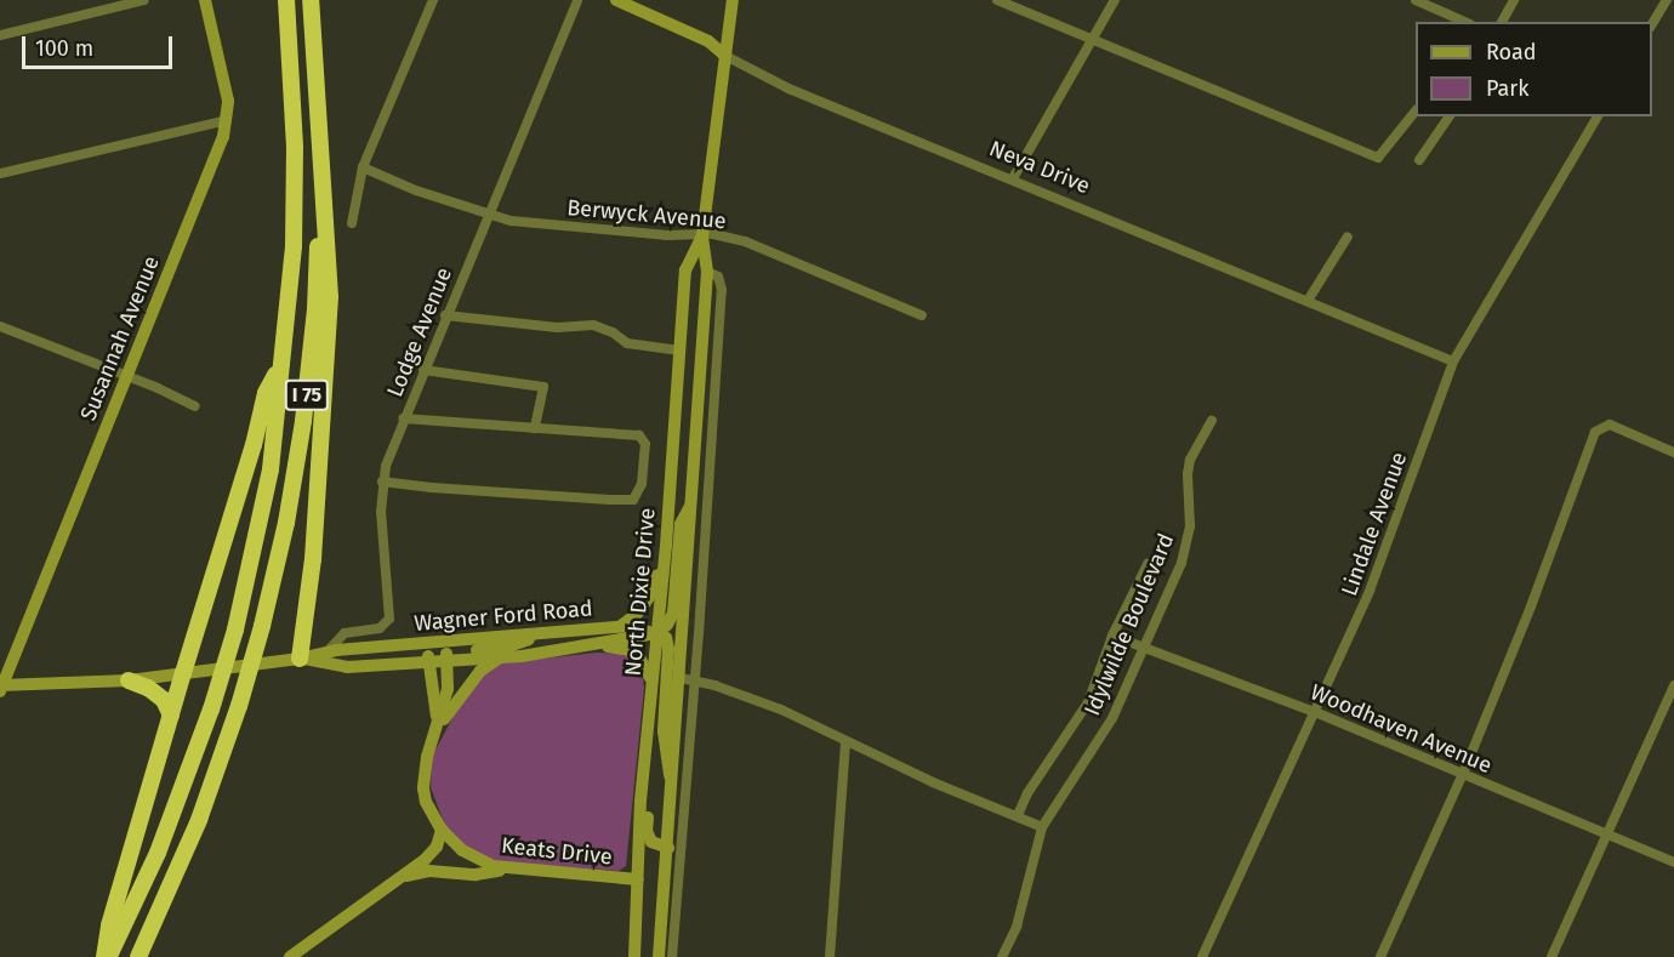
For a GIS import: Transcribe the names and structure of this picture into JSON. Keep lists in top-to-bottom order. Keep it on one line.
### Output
{"streets":{"highway":["I 75"],"main road":["Neva Drive","Susannah Avenue","North Dixie Drive","Wagner Ford Road","Keats Drive"],"street":["Berwyck Avenue","Lodge Avenue","Lindale Avenue","Idylwilde Boulevard","Woodhaven Avenue"]},"crossings":[["Neva Drive","Lindale Avenue"],["Neva Drive","North Dixie Drive"],["Berwyck Avenue","Lodge Avenue"],["Berwyck Avenue","North Dixie Drive"],["Lodge Avenue","Wagner Ford Road"],["Susannah Avenue","Wagner Ford Road"],["Lindale Avenue","Woodhaven Avenue"],["North Dixie Drive","Wagner Ford Road"],["North Dixie Drive","Keats Drive"],["Wagner Ford Road","Keats Drive"],["Idylwilde Boulevard","Woodhaven Avenue"]],"legend":["Road","Park"],"scale_bar":"100 m"}
